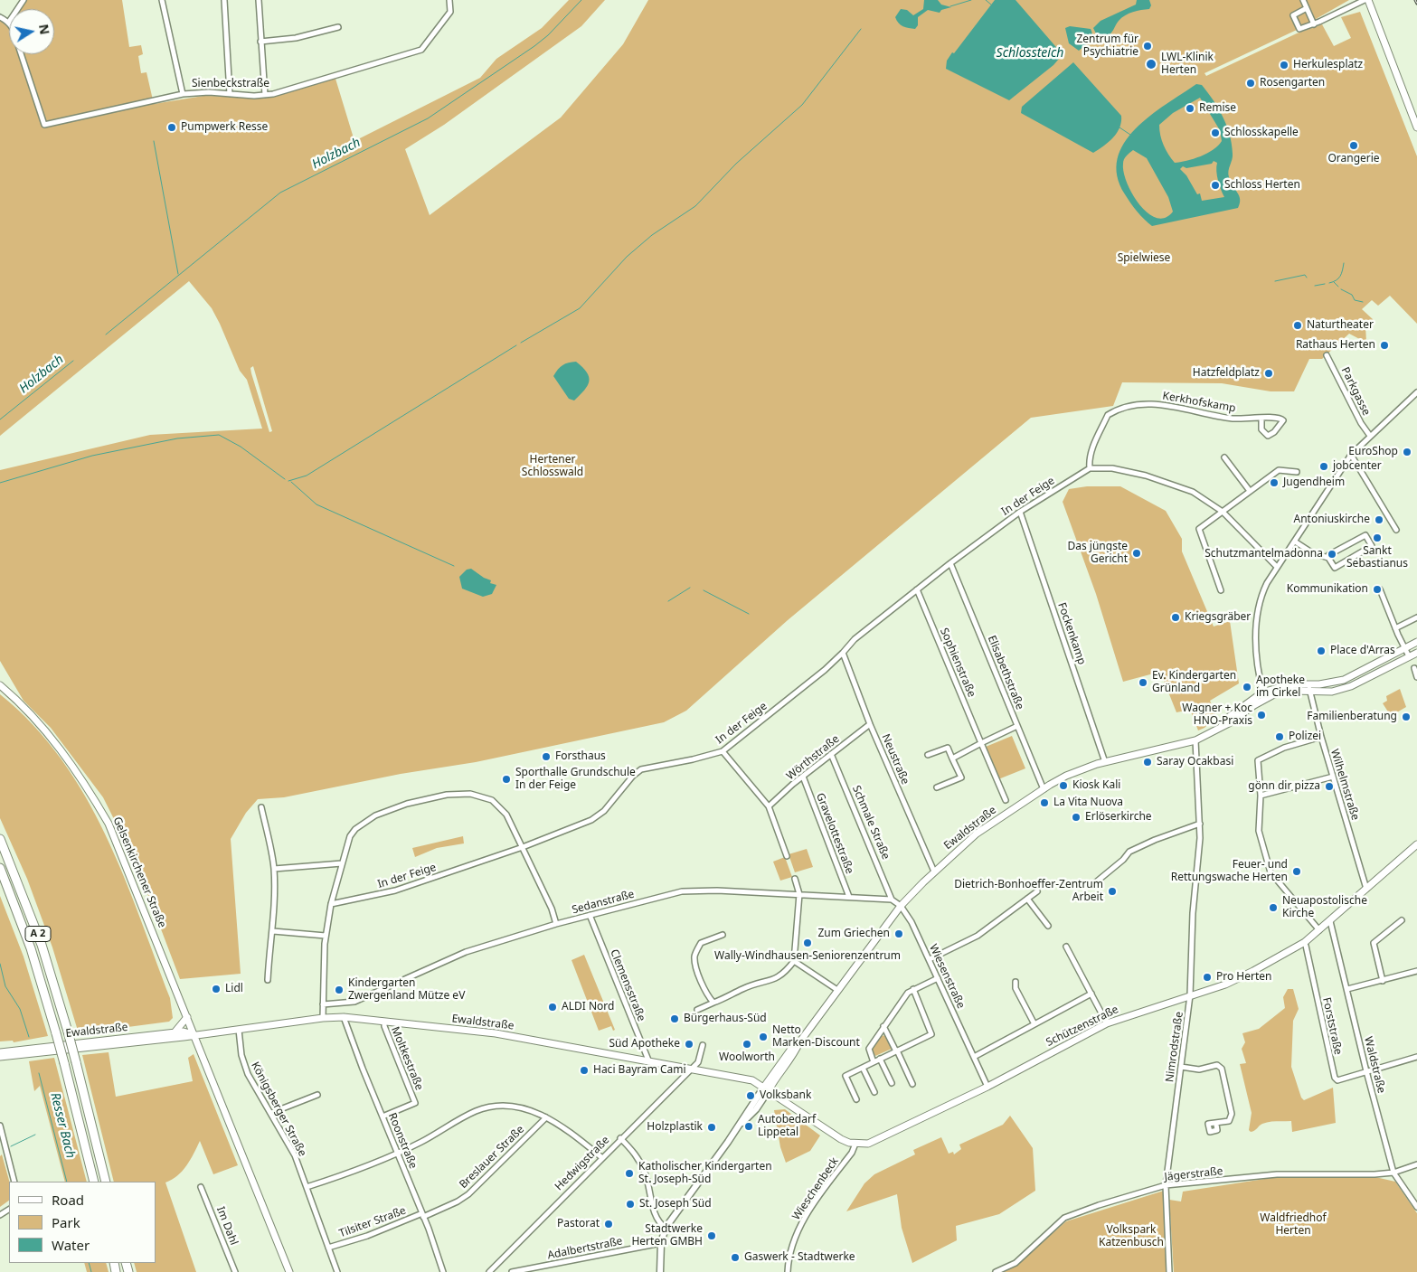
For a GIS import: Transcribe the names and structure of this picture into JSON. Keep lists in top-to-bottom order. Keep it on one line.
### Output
{"streets":{"highway":["A 2"],"main road":["Ewaldstraße","Gelsenkirchener Straße","Schützenstraße"],"street":["Sienbeckstraße","Parkgasse","Kerkhofskamp","In der Feige","Fockenkamp","Sophienstraße","Elisabethstraße","Wörthstraße","Neustraße","Wilhelmstraße","Schmale Straße","Gravelottestraße","Sedanstraße","Wiesenstraße","Clemensstraße","Forststraße","Nimrodstraße","Moltkestraße","Waldstraße","Königsberger Straße","Roonstraße","Breslauer Straße","Hedwigstraße","Jägerstraße","Wieschenbeck","Tilsiter Straße","Im Dahl","Adalbertstraße"]},"crossings":[["Kerkhofskamp","In der Feige"],["In der Feige","Fockenkamp"],["In der Feige","Sophienstraße"],["In der Feige","Elisabethstraße"],["In der Feige","Neustraße"],["Fockenkamp","Ewaldstraße"],["Elisabethstraße","Ewaldstraße"],["Wörthstraße","Neustraße"],["Wörthstraße","Schmale Straße"],["Wörthstraße","Gravelottestraße"],["Neustraße","Ewaldstraße"],["Wilhelmstraße","Ewaldstraße"],["Wilhelmstraße","Schützenstraße"],["Schmale Straße","Sedanstraße"],["Ewaldstraße","Gelsenkirchener Straße"],["Ewaldstraße","Wiesenstraße"],["Ewaldstraße","Clemensstraße"],["Ewaldstraße","Nimrodstraße"],["Ewaldstraße","Moltkestraße"],["Ewaldstraße","Königsberger Straße"],["Ewaldstraße","Roonstraße"],["Ewaldstraße","Hedwigstraße"],["Gravelottestraße","Sedanstraße"],["Sedanstraße","Clemensstraße"],["Wiesenstraße","Schützenstraße"],["Schützenstraße","Nimrodstraße"],["Schützenstraße","Waldstraße"],["Schützenstraße","Wieschenbeck"],["Forststraße","Waldstraße"],["Nimrodstraße","Jägerstraße"],["Moltkestraße","Roonstraße"],["Waldstraße","Jägerstraße"],["Königsberger Straße","Tilsiter Straße"],["Roonstraße","Breslauer Straße"],["Roonstraße","Tilsiter Straße"],["Breslauer Straße","Tilsiter Straße"]],"water":["Schlossteich","Holzbach","Resser Bach"],"parks":["Spielwiese","Hertener Schlosswald","Waldfriedhof Herten","Volkspark Katzenbusch"],"places":["Zentrum für Psychiatrie","LWL-Klinik Herten","Herkulesplatz","Rosengarten","Remise","Pumpwerk Resse","Schlosskapelle","Orangerie","Schloss Herten","Naturtheater","Rathaus Herten","Hatzfeldplatz","EuroShop","jobcenter","Jugendheim","Antoniuskirche","Sankt Sebastianus","Das jüngste Gericht","Schutzmantelmadonna","Kommunikation","Kriegsgräber","Place d'Arras","Ev. Kindergarten Grünland","Apotheke im Cirkel","Wagner + Koc HNO-Praxis","Familienberatung","Polizei","Forsthaus","Saray Ocakbasi","Sporthalle Grundschule In der Feige","Kiosk Kali","gönn dir pizza","La Vita Nuova","Erlöserkirche","Feuer- und Rettungswache Herten","Dietrich-Bonhoeffer-Zentrum Arbeit","Neuapostolische Kirche","Zum Griechen","Wally-Windhausen-Seniorenzentrum","Pro Herten","Lidl","Kindergarten Zwergenland Mütze eV","ALDI Nord","Bürgerhaus-Süd","Netto Marken-Discount","Süd Apotheke","Woolworth","Haci Bayram Cami","Volksbank","Autobedarf Lippetal","Holzplastik","Katholischer Kindergarten St. Joseph-Süd","St. Joseph Süd","Pastorat","Stadtwerke Herten GMBH","Gaswerk - Stadtwerke"],"legend":["Road","Park","Water"],"north":"right"}
